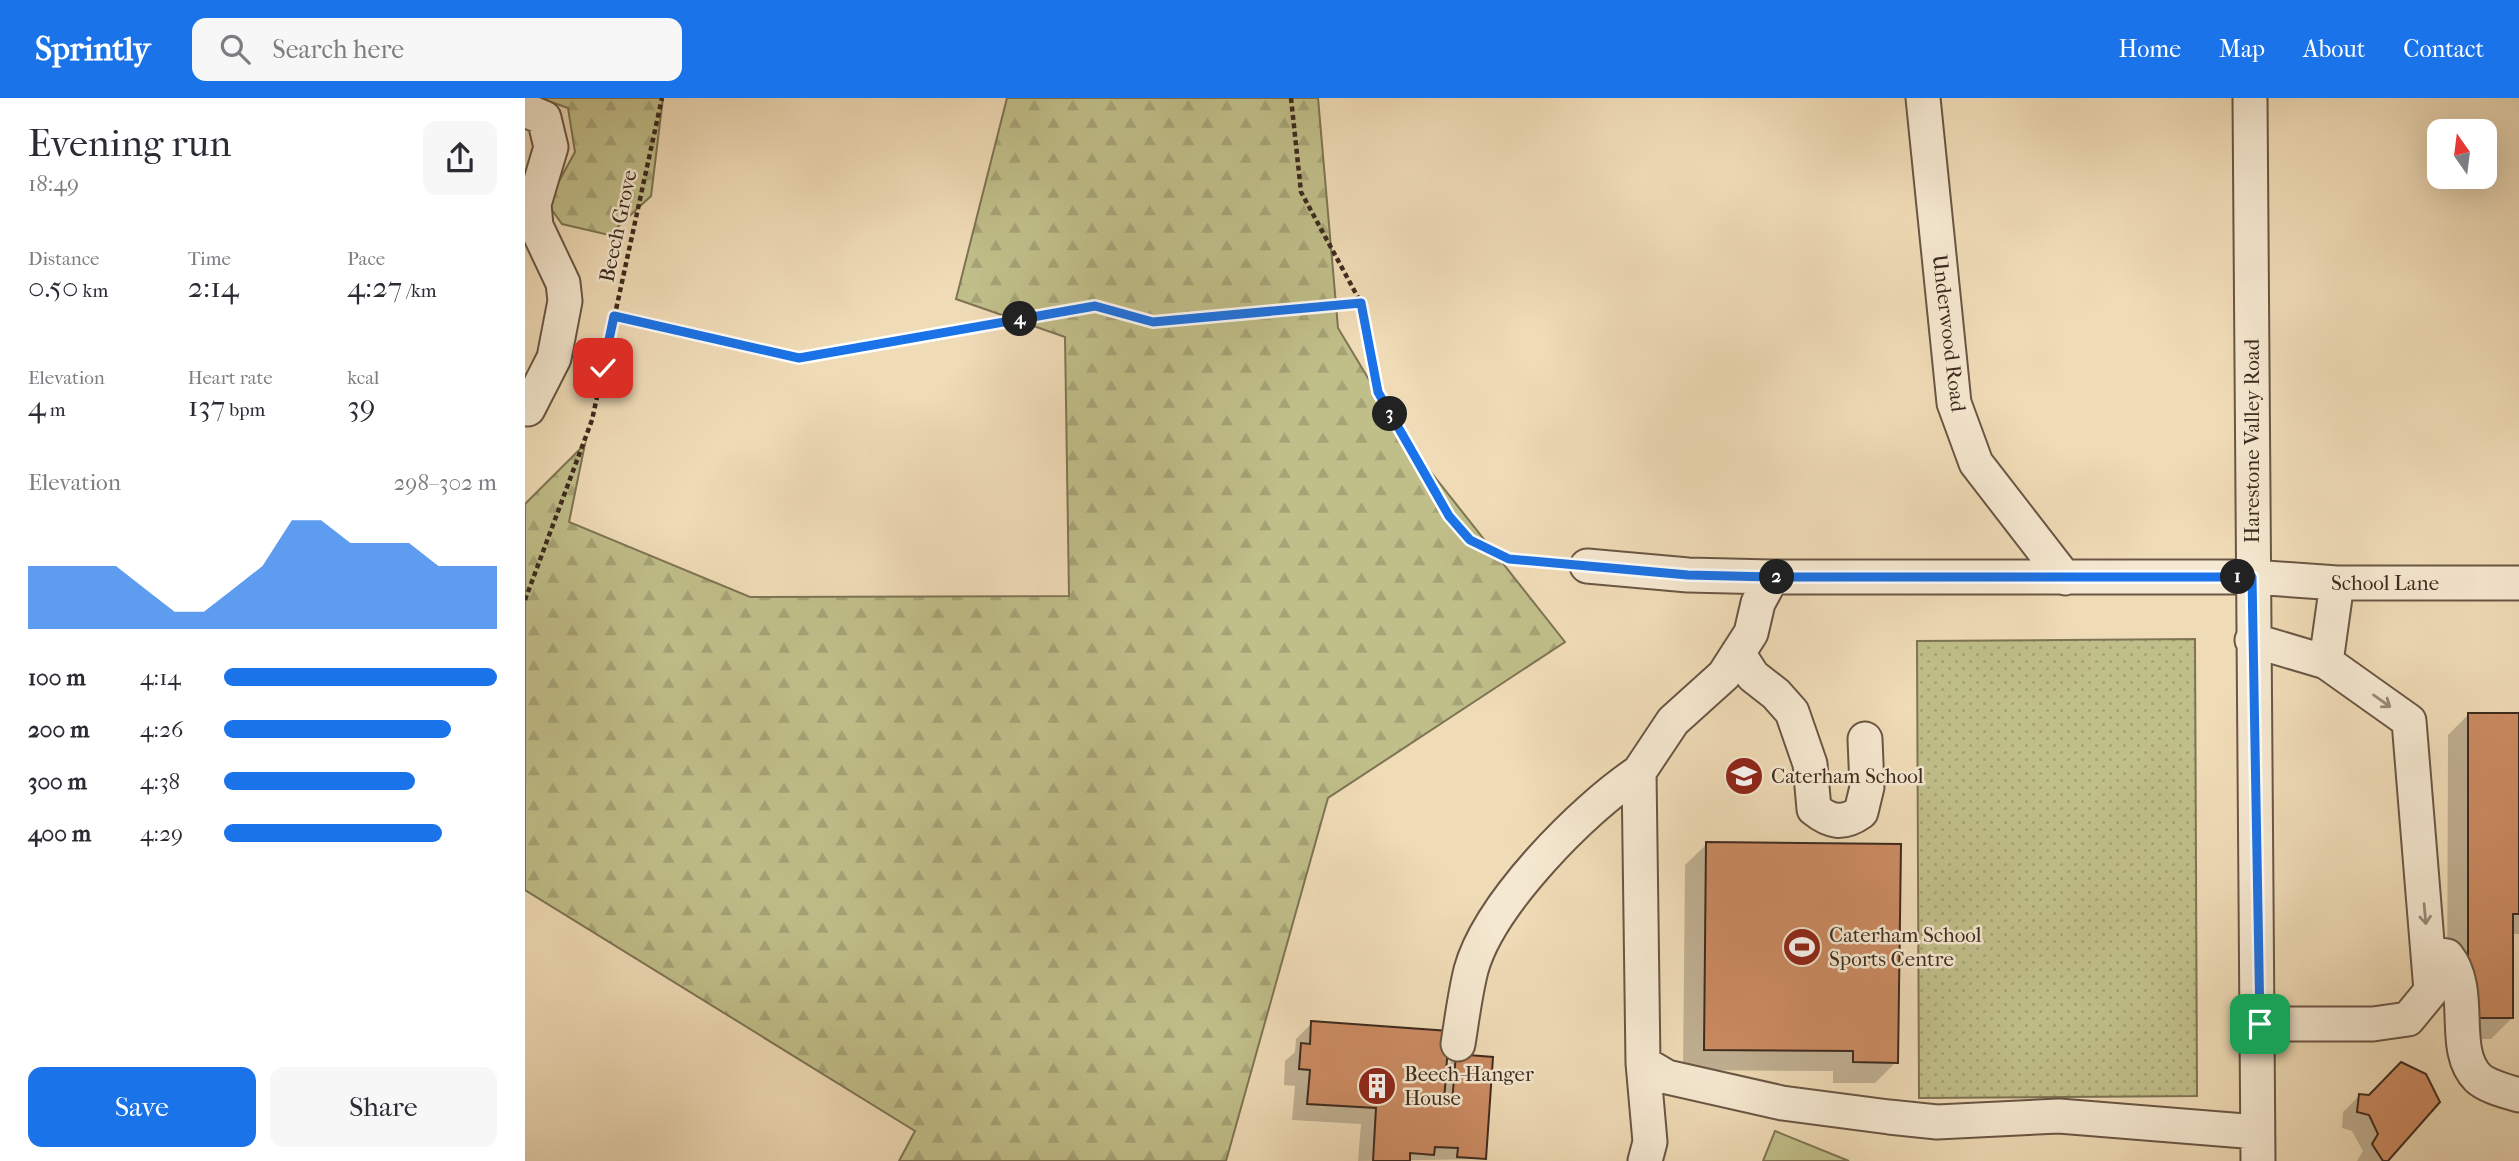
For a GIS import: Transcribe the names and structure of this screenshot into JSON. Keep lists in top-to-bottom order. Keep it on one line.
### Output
{"streets":{"street":["Underwood Road","Harestone Valley Road","School Lane"],"path":["Beech Grove"]},"crossings":[["Underwood Road","School Lane"],["Harestone Valley Road","School Lane"]],"places":{"school or university":["Caterham School"],"sports":["Caterham School Sports Centre"],"building":["Beech-Hanger House"]},"north":"top","page":{"header":"Sprintly","search":"Search here","nav":["Home","Map","About","Contact"],"heading":["Evening run","18:49"],"stats":[["Distance","0.50 km"],["Time","2:14"],["Pace","4:27 /km"],["Elevation","4 m"],["Heart rate","137 bpm"],["kcal","39"]],"pins":["4","3","1","2"],"chart":["Elevation","298–302 m"],"list":[{"name":"100 m","note":"4:14"},{"name":"200 m","note":"4:26"},{"name":"300 m","note":"4:38"},{"name":"400 m","note":"4:29"}],"buttons":["Save","Share"]}}
